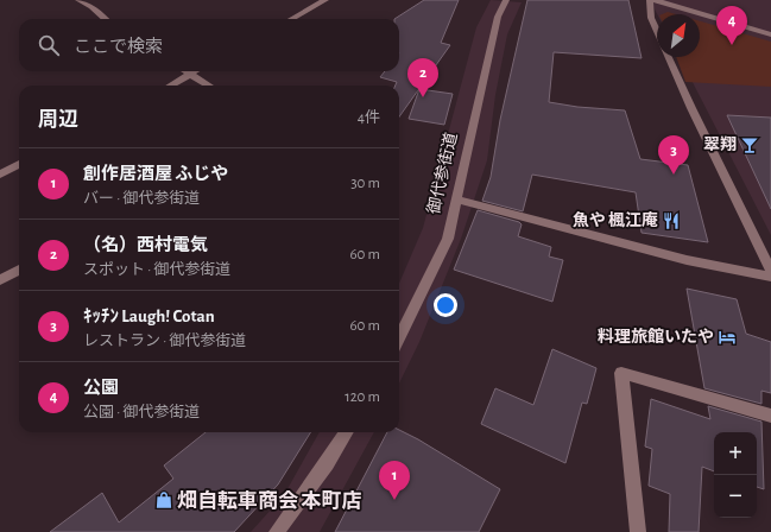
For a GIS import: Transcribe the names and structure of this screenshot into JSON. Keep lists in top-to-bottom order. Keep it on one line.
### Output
{"streets":{"street":["御代参街道"]},"places":{"bar":["翠翔"],"restaurant":["魚や 楓江庵"],"hotel":["料理旅館いたや"],"shop":["畑自転車商会 本町店"]},"north":"top right","page":{"pins":["4","2","3","1"],"search":"ここで検索","heading":["周辺","4件"],"list":[{"mark":"1","name":"創作居酒屋 ふじや","note":"バー · 御代参街道","value":"30 m"},{"mark":"2","name":"（名）西村電気","note":"スポット · 御代参街道","value":"60 m"},{"mark":"3","name":"ｷｯﾁﾝ Laugh! Cotan","note":"レストラン · 御代参街道","value":"60 m"},{"mark":"4","name":"公園","note":"公園 · 御代参街道","value":"120 m"}],"map_buttons":["+","−"]}}
